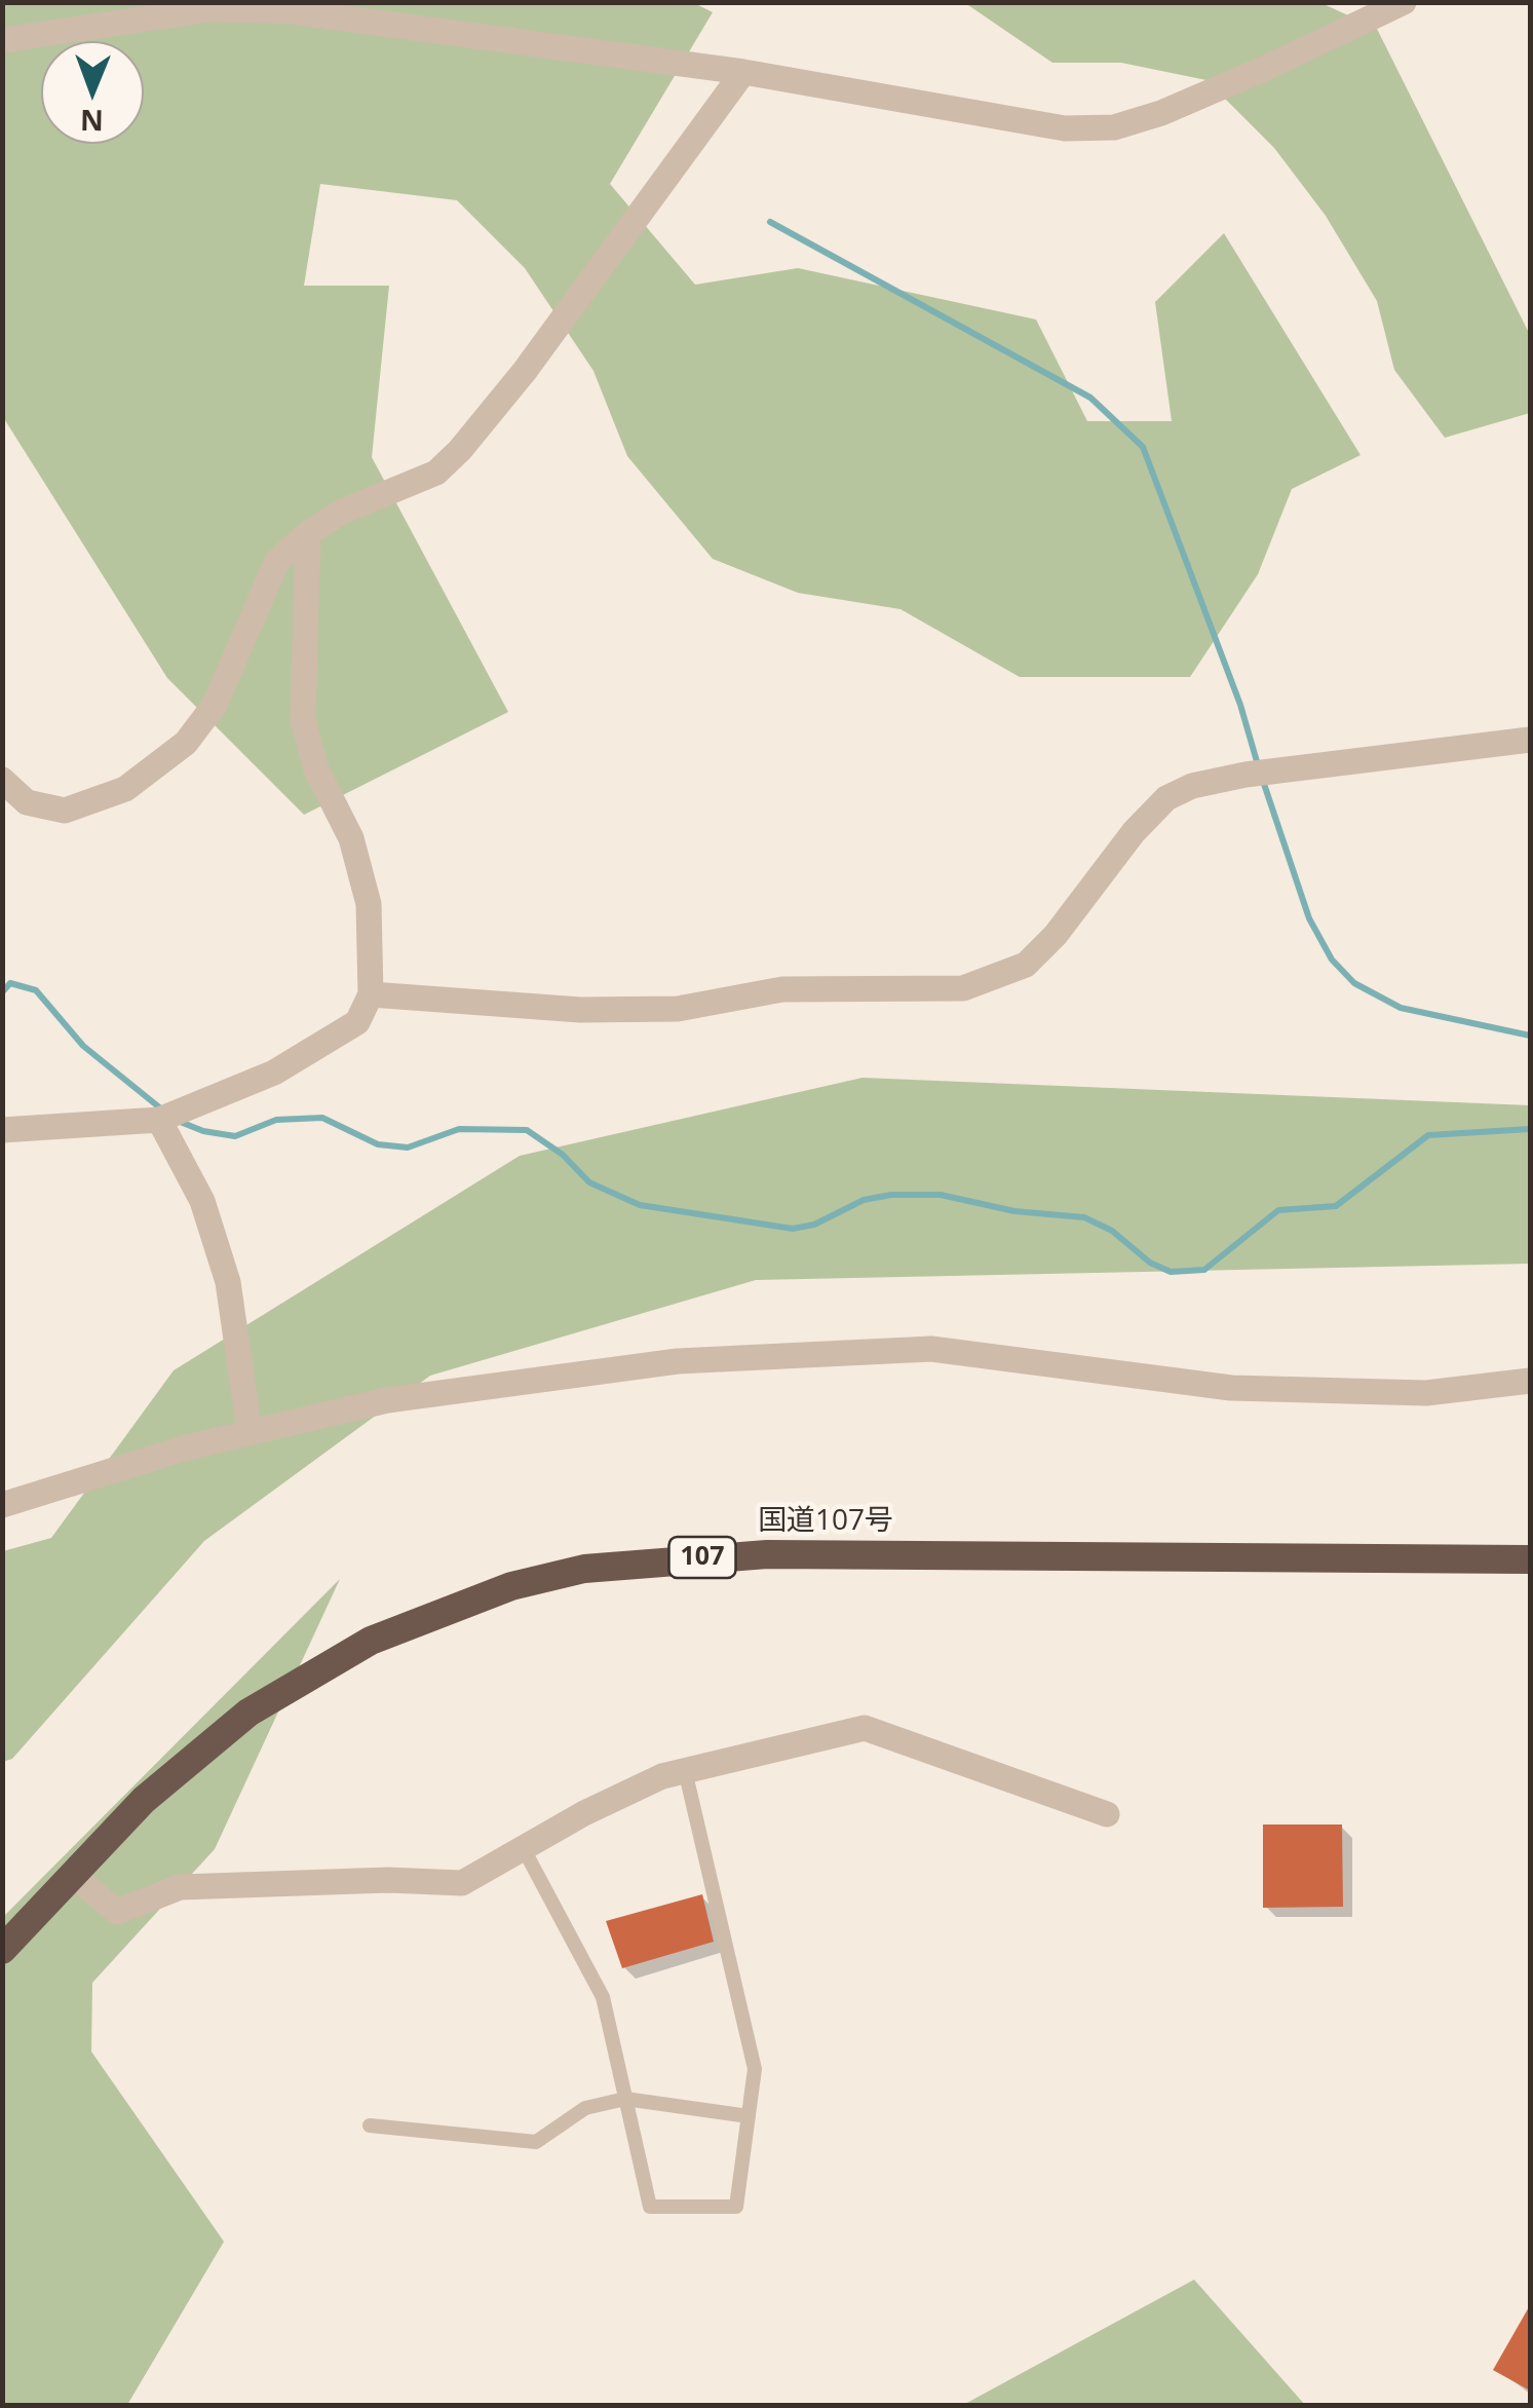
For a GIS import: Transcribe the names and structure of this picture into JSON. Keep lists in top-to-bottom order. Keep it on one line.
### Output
{"streets":{"highway":["国道107号","107"]},"north":"bottom"}
